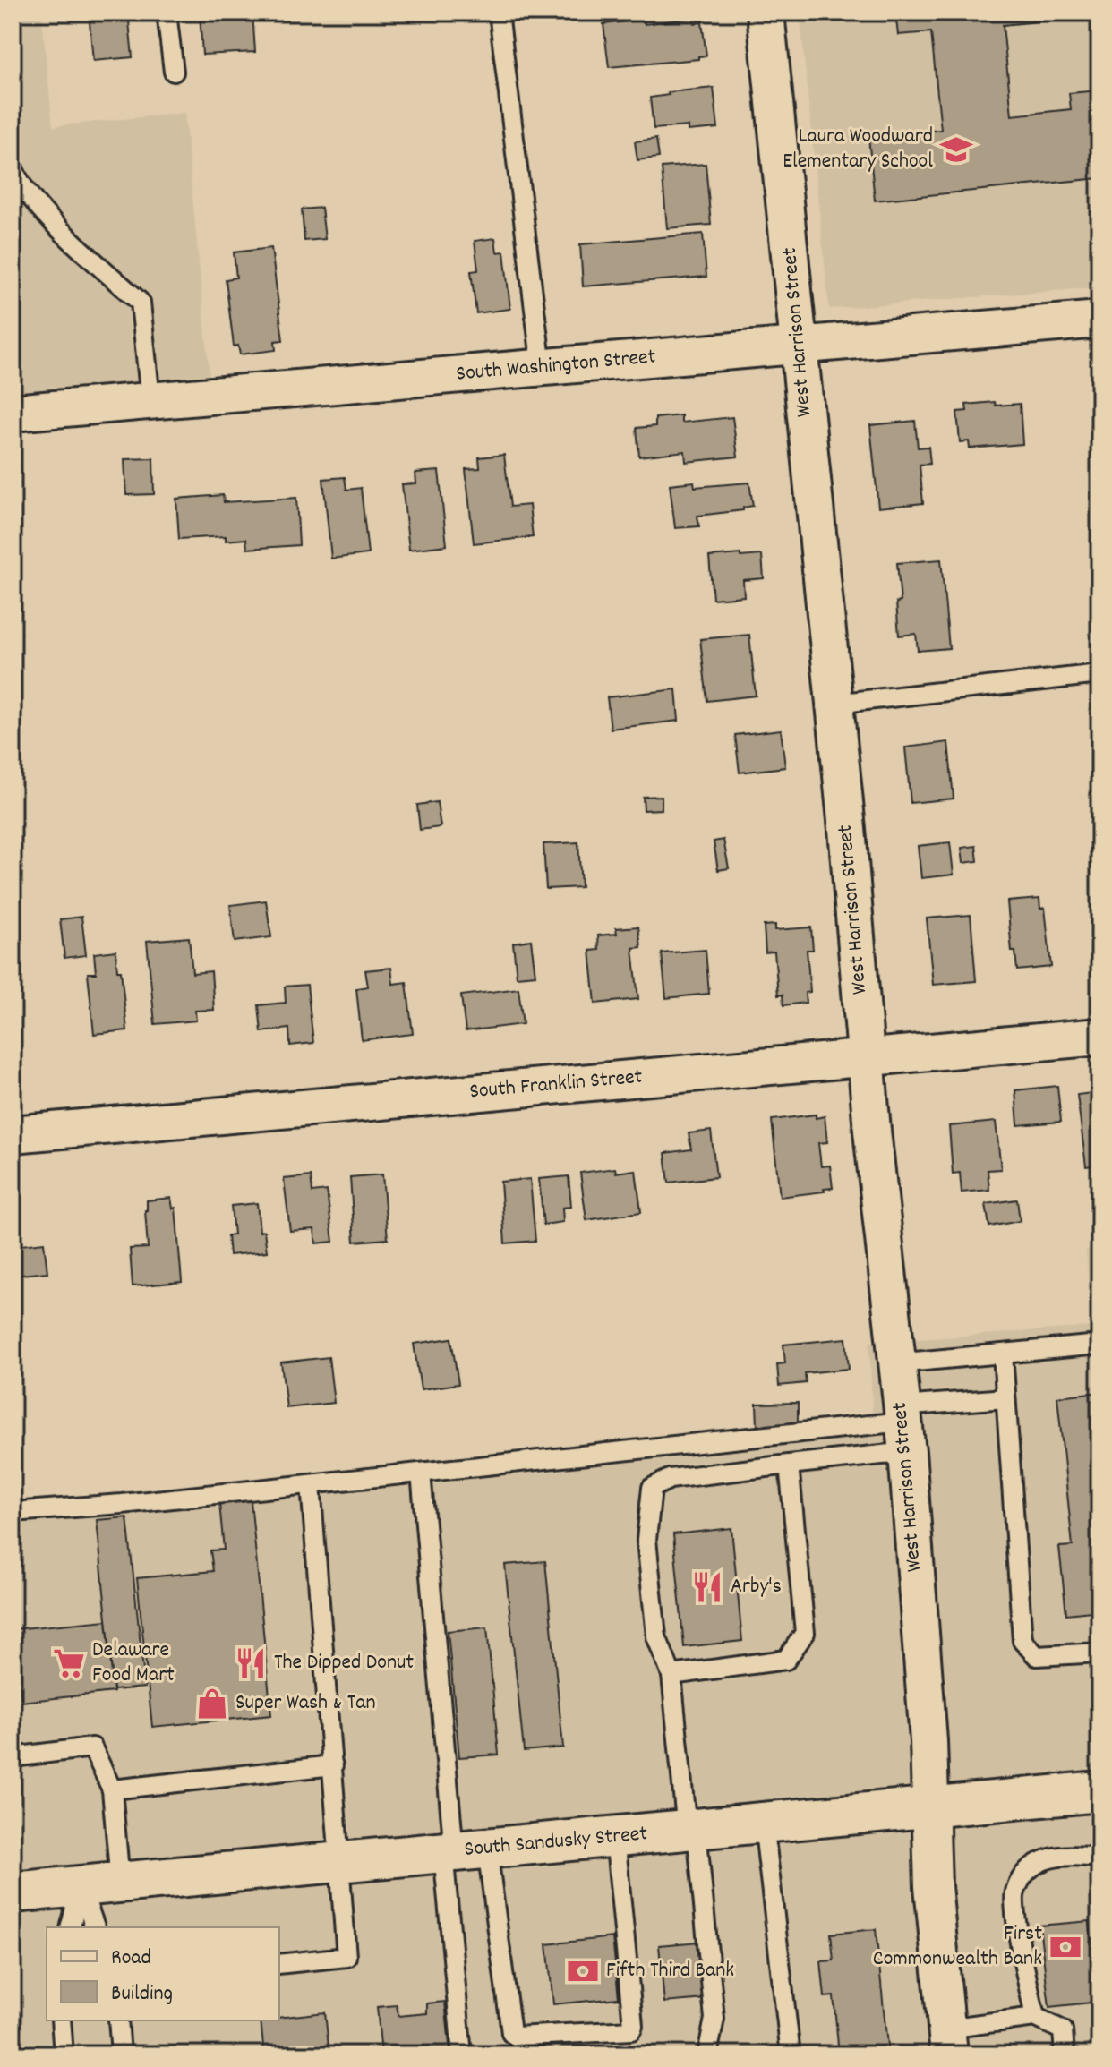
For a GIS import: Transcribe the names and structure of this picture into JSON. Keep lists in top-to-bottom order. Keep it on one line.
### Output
{"streets":{"street":["West Harrison Street","South Washington Street","South Franklin Street","South Sandusky Street"]},"crossings":[["West Harrison Street","South Washington Street"],["West Harrison Street","South Franklin Street"],["West Harrison Street","South Sandusky Street"]],"places":{"school or university":["Laura Woodward Elementary School"],"restaurant":["Arby's","The Dipped Donut"],"supermarket":["Delaware Food Mart"],"shop":["Super Wash & Tan"],"bank":["First Commonwealth Bank","Fifth Third Bank"]},"legend":["Road","Building"]}
